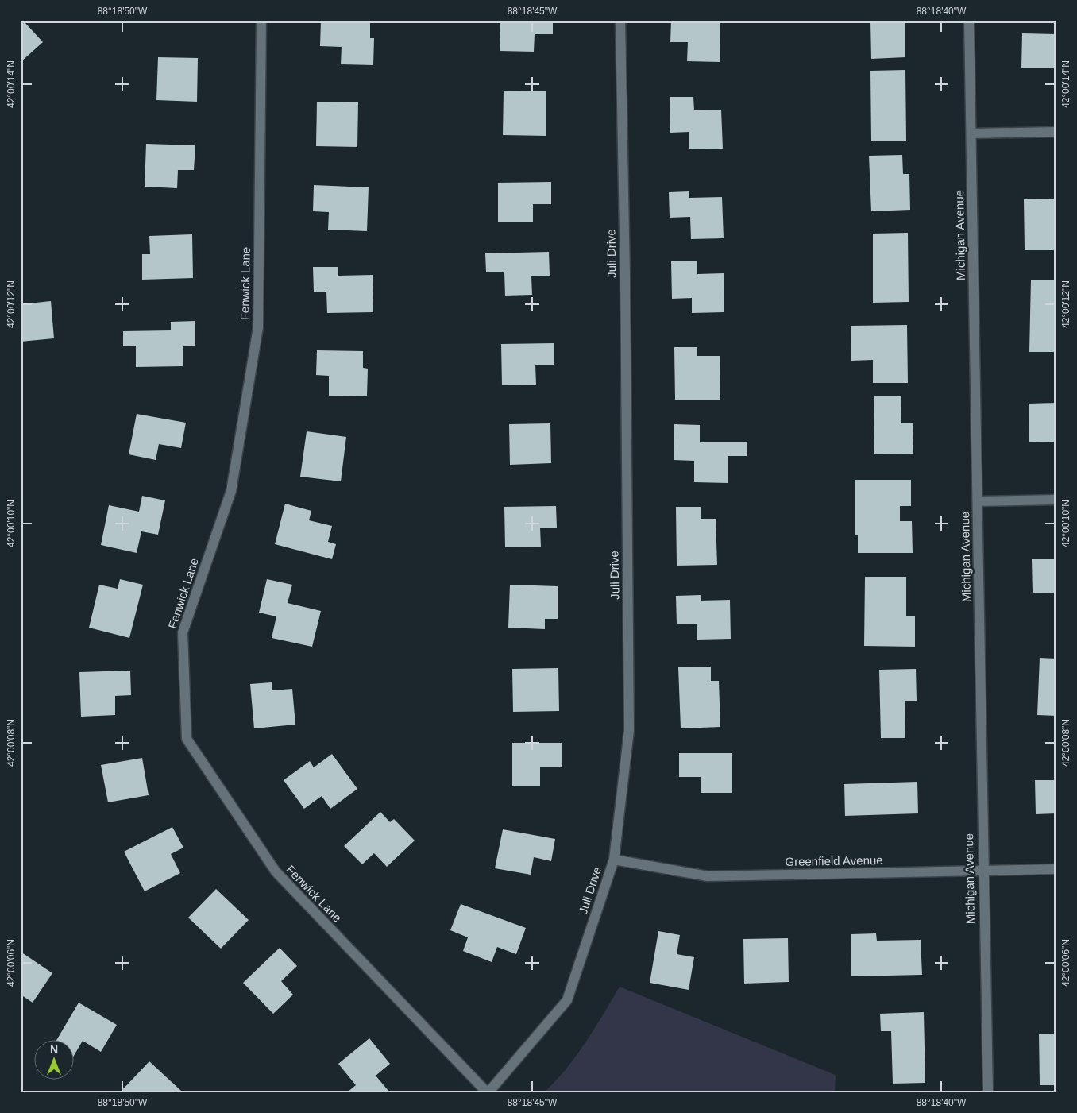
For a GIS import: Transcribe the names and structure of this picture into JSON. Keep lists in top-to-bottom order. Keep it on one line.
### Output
{"streets":{"street":["Michigan Avenue","Juli Drive","Fenwick Lane","Greenfield Avenue"]},"crossings":[["Michigan Avenue","Greenfield Avenue"],["Juli Drive","Fenwick Lane"],["Juli Drive","Greenfield Avenue"]],"north":"top","coordinates":["88°18'50\"W","88°18'45\"W","88°18'40\"W","42°00'14\"N","42°00'12\"N","42°00'10\"N","42°00'08\"N","42°00'06\"N"]}
